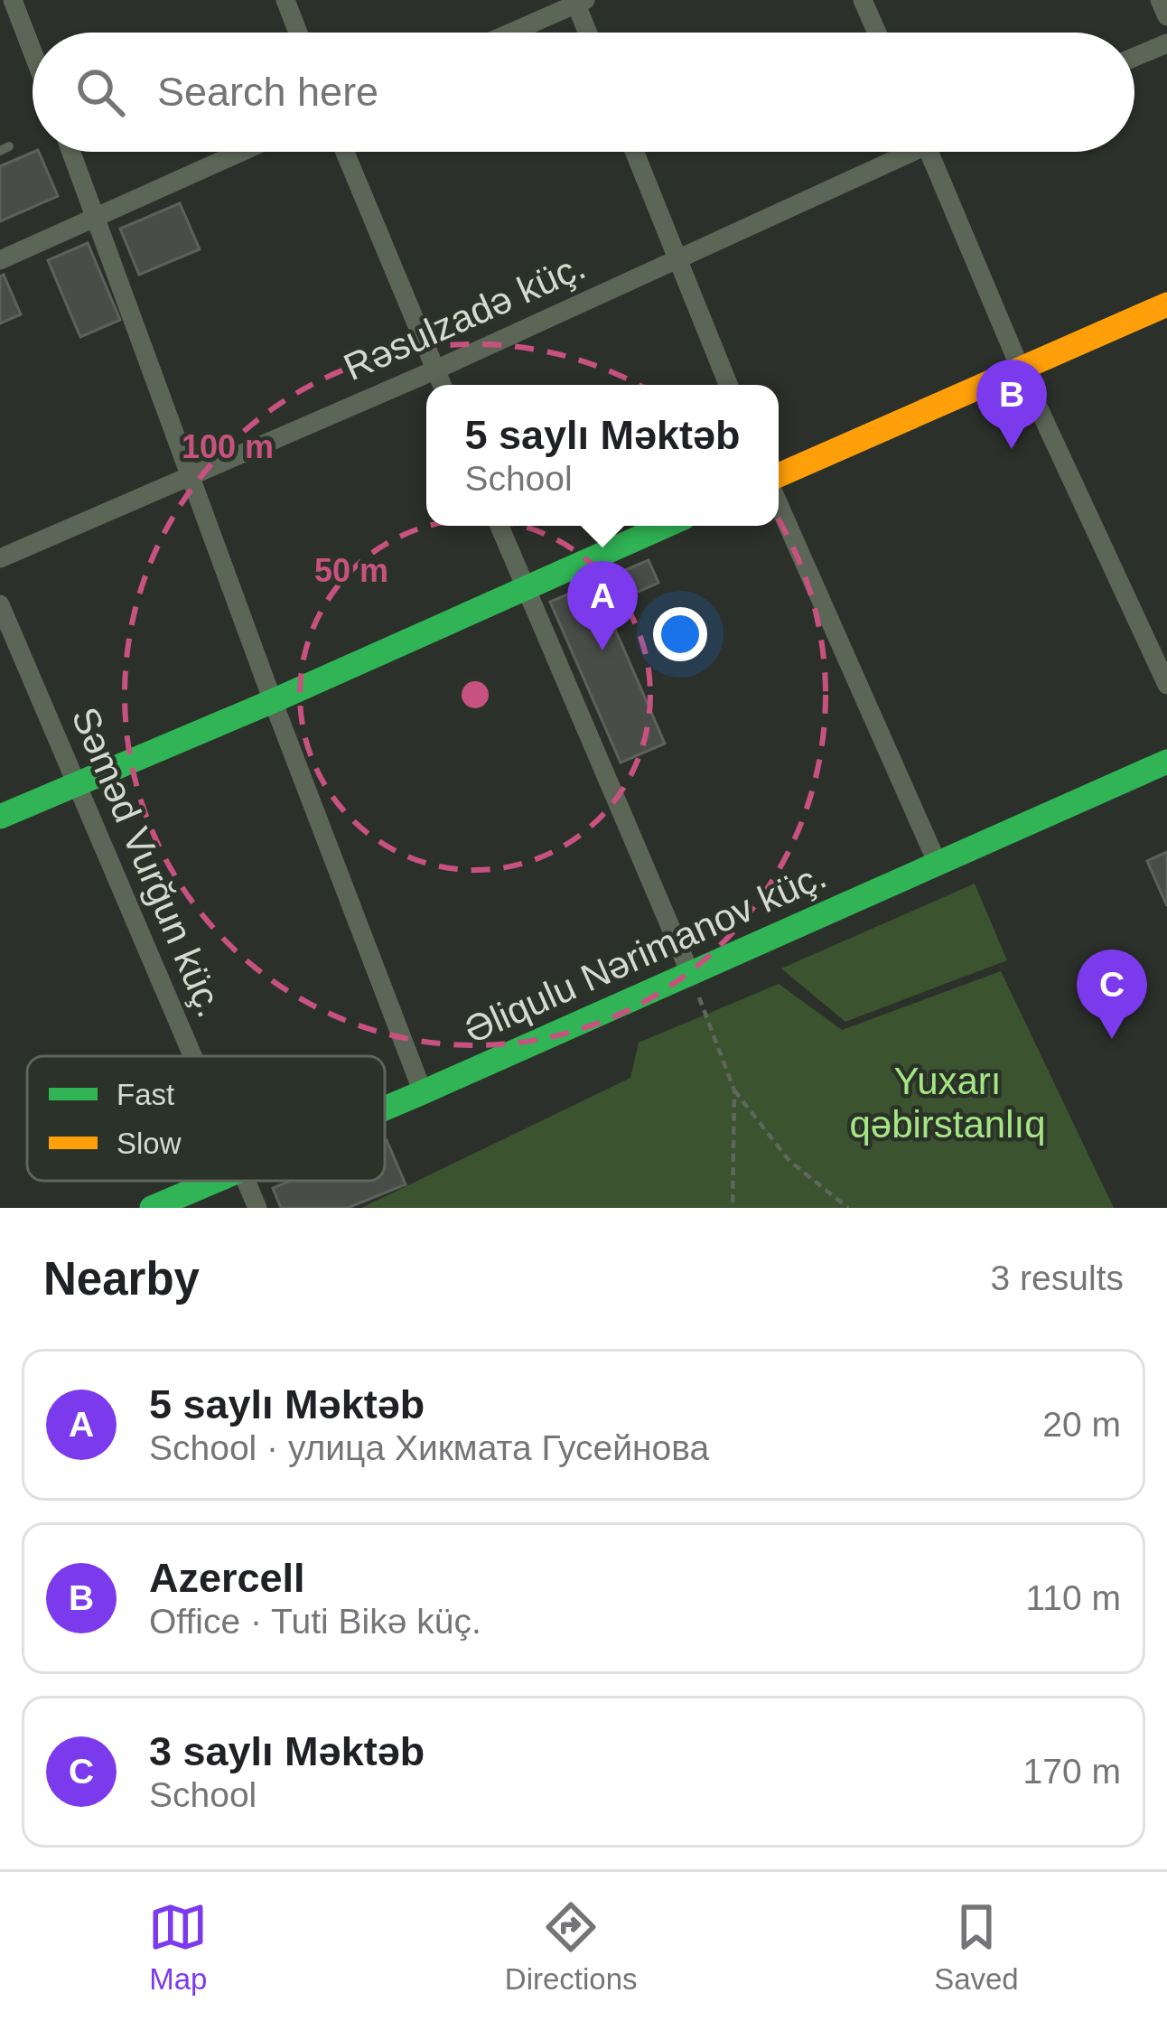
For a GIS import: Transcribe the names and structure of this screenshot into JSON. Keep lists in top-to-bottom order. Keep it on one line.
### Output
{"streets":{"street":["Rəsulzadə küç.","Səməd Vurğun küç.","Əliqulu Nərimanov küç."]},"parks":["Yuxarı qəbirstanlıq"],"legend":["Fast","Slow"],"page":{"search":"Search here","pins":["B","A","C"],"popup":["5 saylı Məktəb","School"],"heading":["Nearby","3 results"],"list":[{"mark":"A","name":"5 saylı Məktəb","note":"School · улица Хикмата Гусейнова","value":"20 m"},{"mark":"B","name":"Azercell","note":"Office · Tuti Bikə küç.","value":"110 m"},{"mark":"C","name":"3 saylı Məktəb","note":"School","value":"170 m"}],"nav":["Map","Directions","Saved"]},"rings":["100 m","50 m"]}
